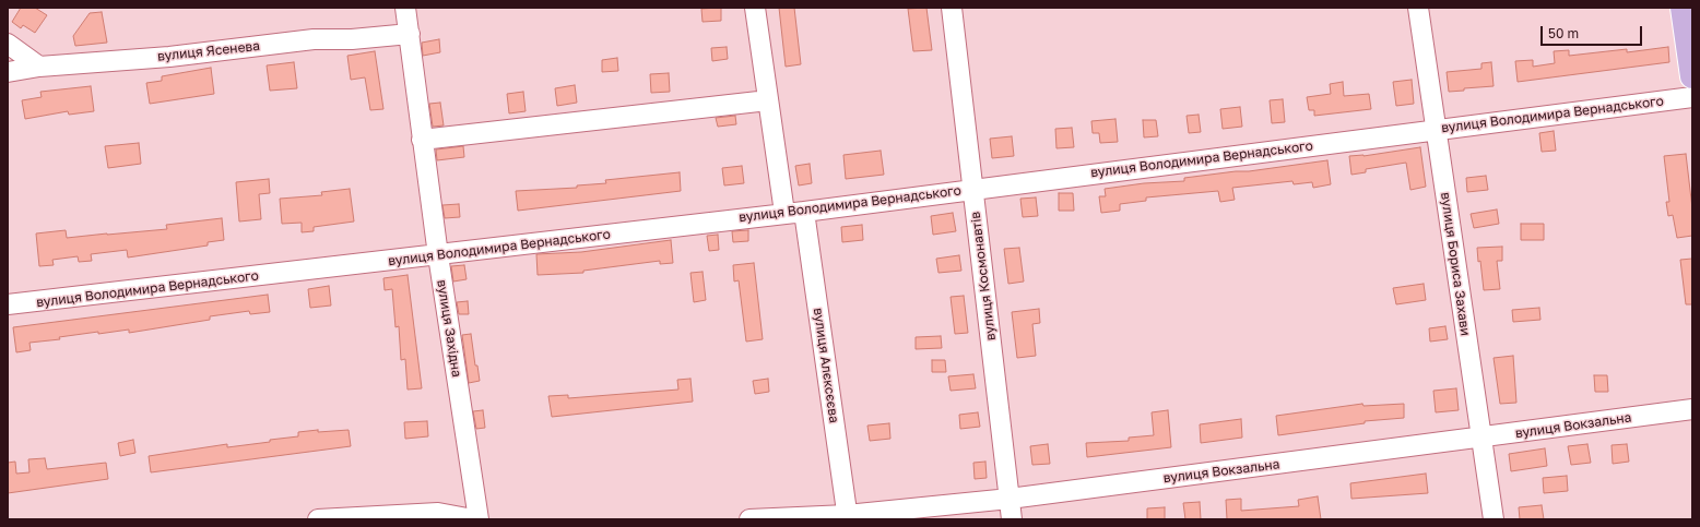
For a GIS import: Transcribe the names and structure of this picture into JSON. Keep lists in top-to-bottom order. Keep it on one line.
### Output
{"streets":{"street":["вулиця Ясенева","вулиця Володимира Вернадського","вулиця Бориса Захави","вулиця Космонавтів","вулиця Західна","вулиця Алєксєєва","вулиця Вокзальна"]},"crossings":[["вулиця Ясенева","вулиця Західна"],["вулиця Володимира Вернадського","вулиця Бориса Захави"],["вулиця Володимира Вернадського","вулиця Космонавтів"],["вулиця Володимира Вернадського","вулиця Західна"],["вулиця Володимира Вернадського","вулиця Алєксєєва"],["вулиця Бориса Захави","вулиця Вокзальна"],["вулиця Космонавтів","вулиця Вокзальна"],["вулиця Алєксєєва","вулиця Вокзальна"]],"scale_bar":"50 m"}
